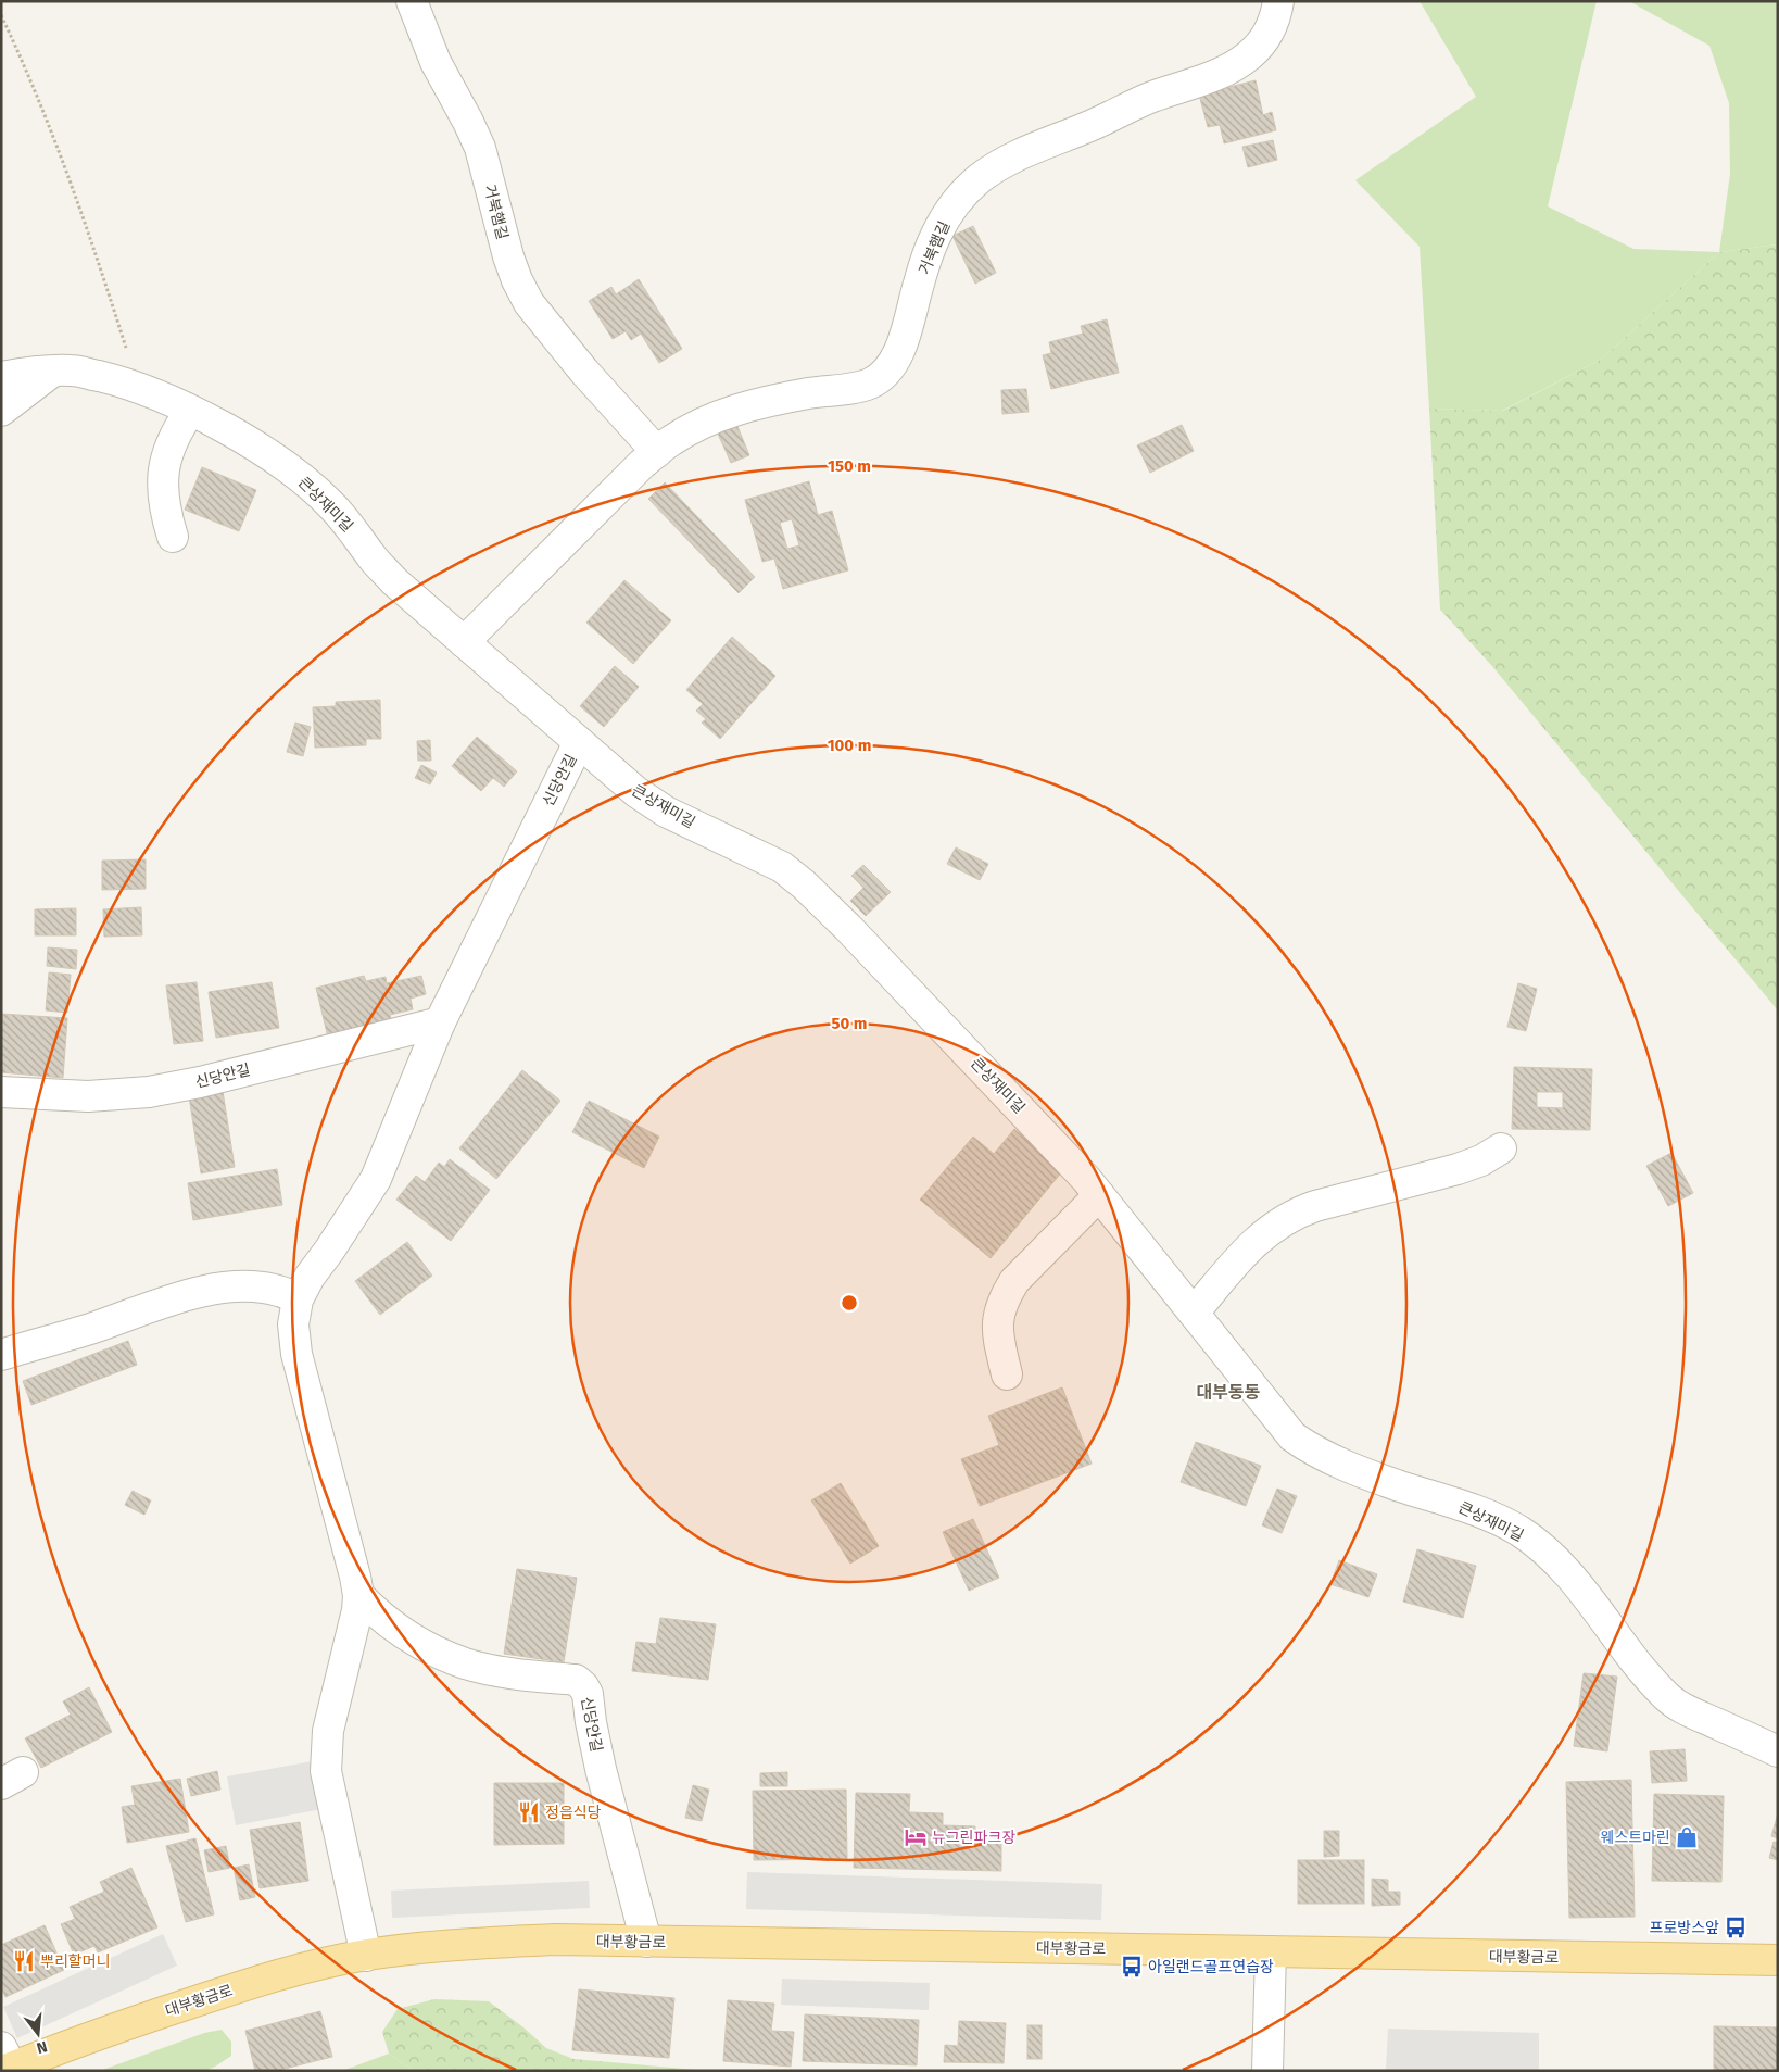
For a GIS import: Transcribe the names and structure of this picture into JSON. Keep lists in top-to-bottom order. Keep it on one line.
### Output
{"streets":{"main road":["대부황금로"],"lane":["거북햄길","큰상재미길","신당안길"]},"crossings":[["거북햄길","큰상재미길"],["큰상재미길","신당안길"],["신당안길","대부황금로"]],"districts":["대부동동"],"places":{"restaurant":["정읍식당","뿌리할머니"],"hotel":["뉴그린파크장"],"shop":["웨스트마린"],"bus stop":["프로방스앞","아일랜드골프연습장"]},"north":"bottom","rings":["150 m","100 m","50 m"]}
